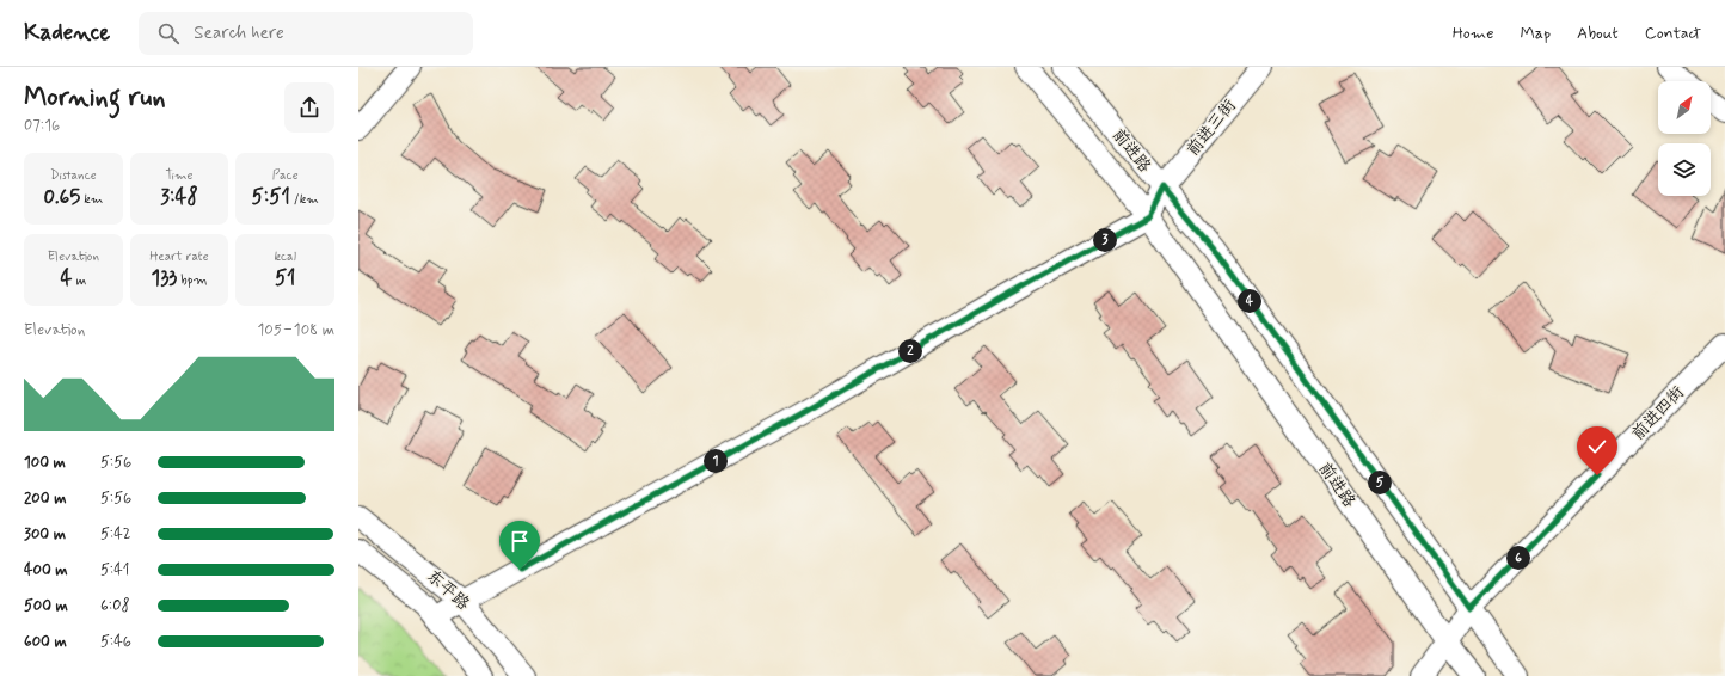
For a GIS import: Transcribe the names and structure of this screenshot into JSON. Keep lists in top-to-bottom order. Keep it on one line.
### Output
{"streets":{"street":["前进三街","前进路","前进四街","东平路"]},"crossings":[["前进三街","前进路"],["前进路","前进四街"]],"north":"top right","page":{"header":"Kadence","search":"Search here","nav":["Home","Map","About","Contact"],"heading":["Morning run","07:16"],"stats":[["Distance","0.65 km"],["Time","3:48"],["Pace","5:51 /km"],["Elevation","4 m"],["Heart rate","133 bpm"],["kcal","51"]],"pins":["3","4","2","1","5","6"],"chart":["Elevation","105–108 m"],"list":[{"name":"100 m","note":"5:56"},{"name":"200 m","note":"5:56"},{"name":"300 m","note":"5:42"},{"name":"400 m","note":"5:41"},{"name":"500 m","note":"6:08"},{"name":"600 m","note":"5:46"}]}}
